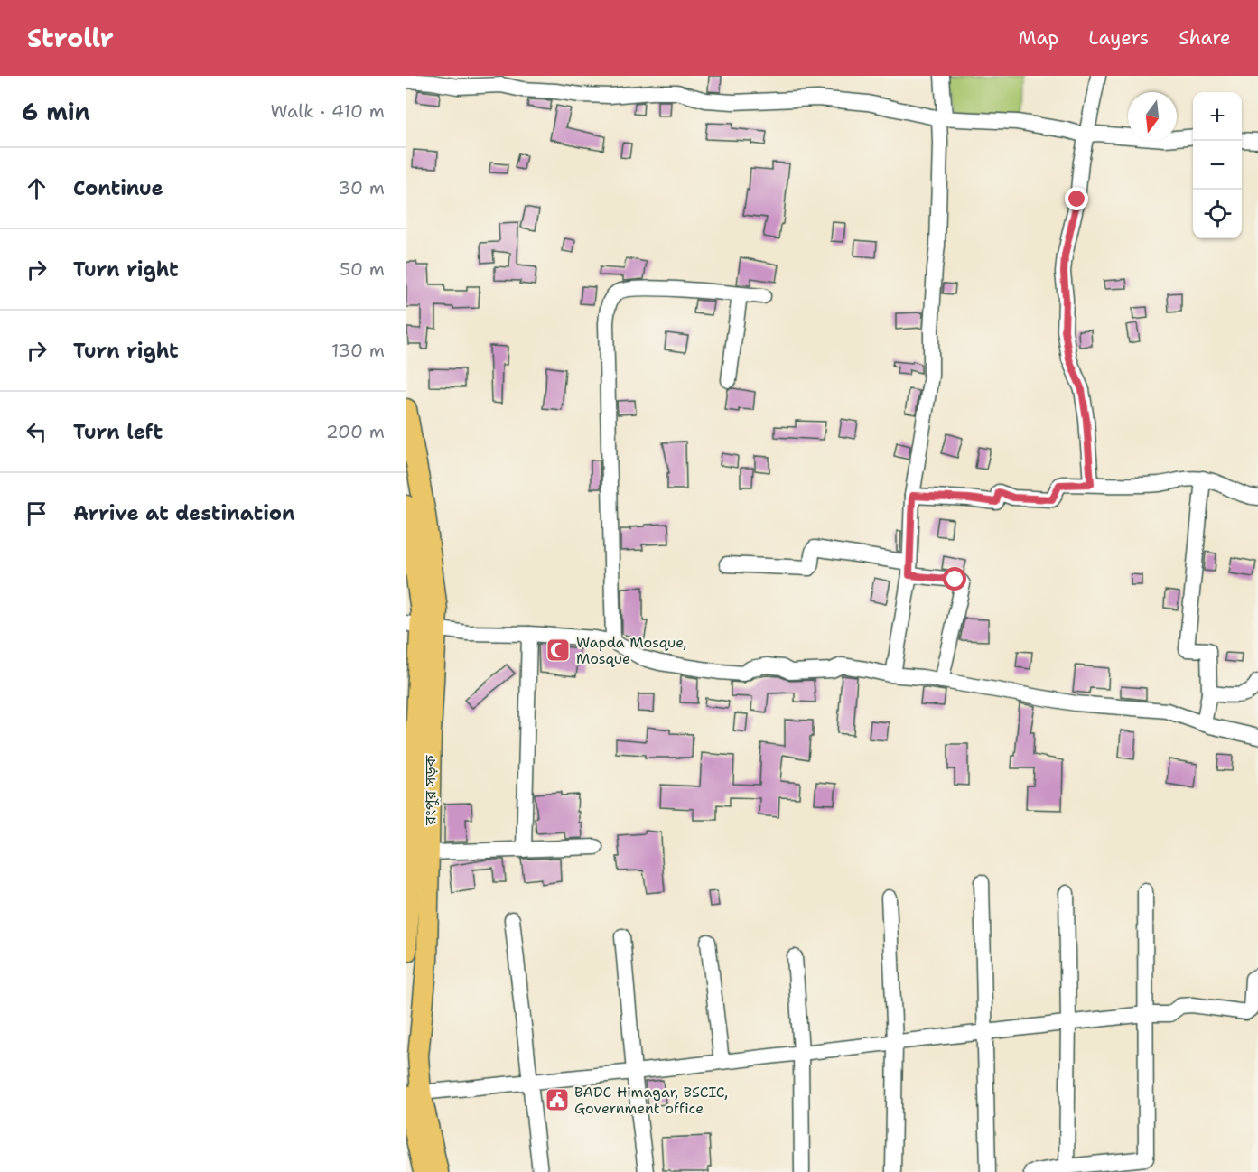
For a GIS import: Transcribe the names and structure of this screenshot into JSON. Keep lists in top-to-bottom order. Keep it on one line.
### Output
{"streets":{"highway":["রংপুর সড়ক"]},"places":{"mosque":["Wapda Mosque, Mosque"],"public building":["BADC Himagar, BSCIC, Government office"]},"north":"bottom","page":{"header":"Strollr","nav":["Map","Layers","Share"],"heading":["6 min","Walk · 410 m"],"map_buttons":["+","−"],"list":[["Continue","30 m"],["Turn right","50 m"],["Turn right","130 m"],["Turn left","200 m"],"Arrive at destination"]}}
